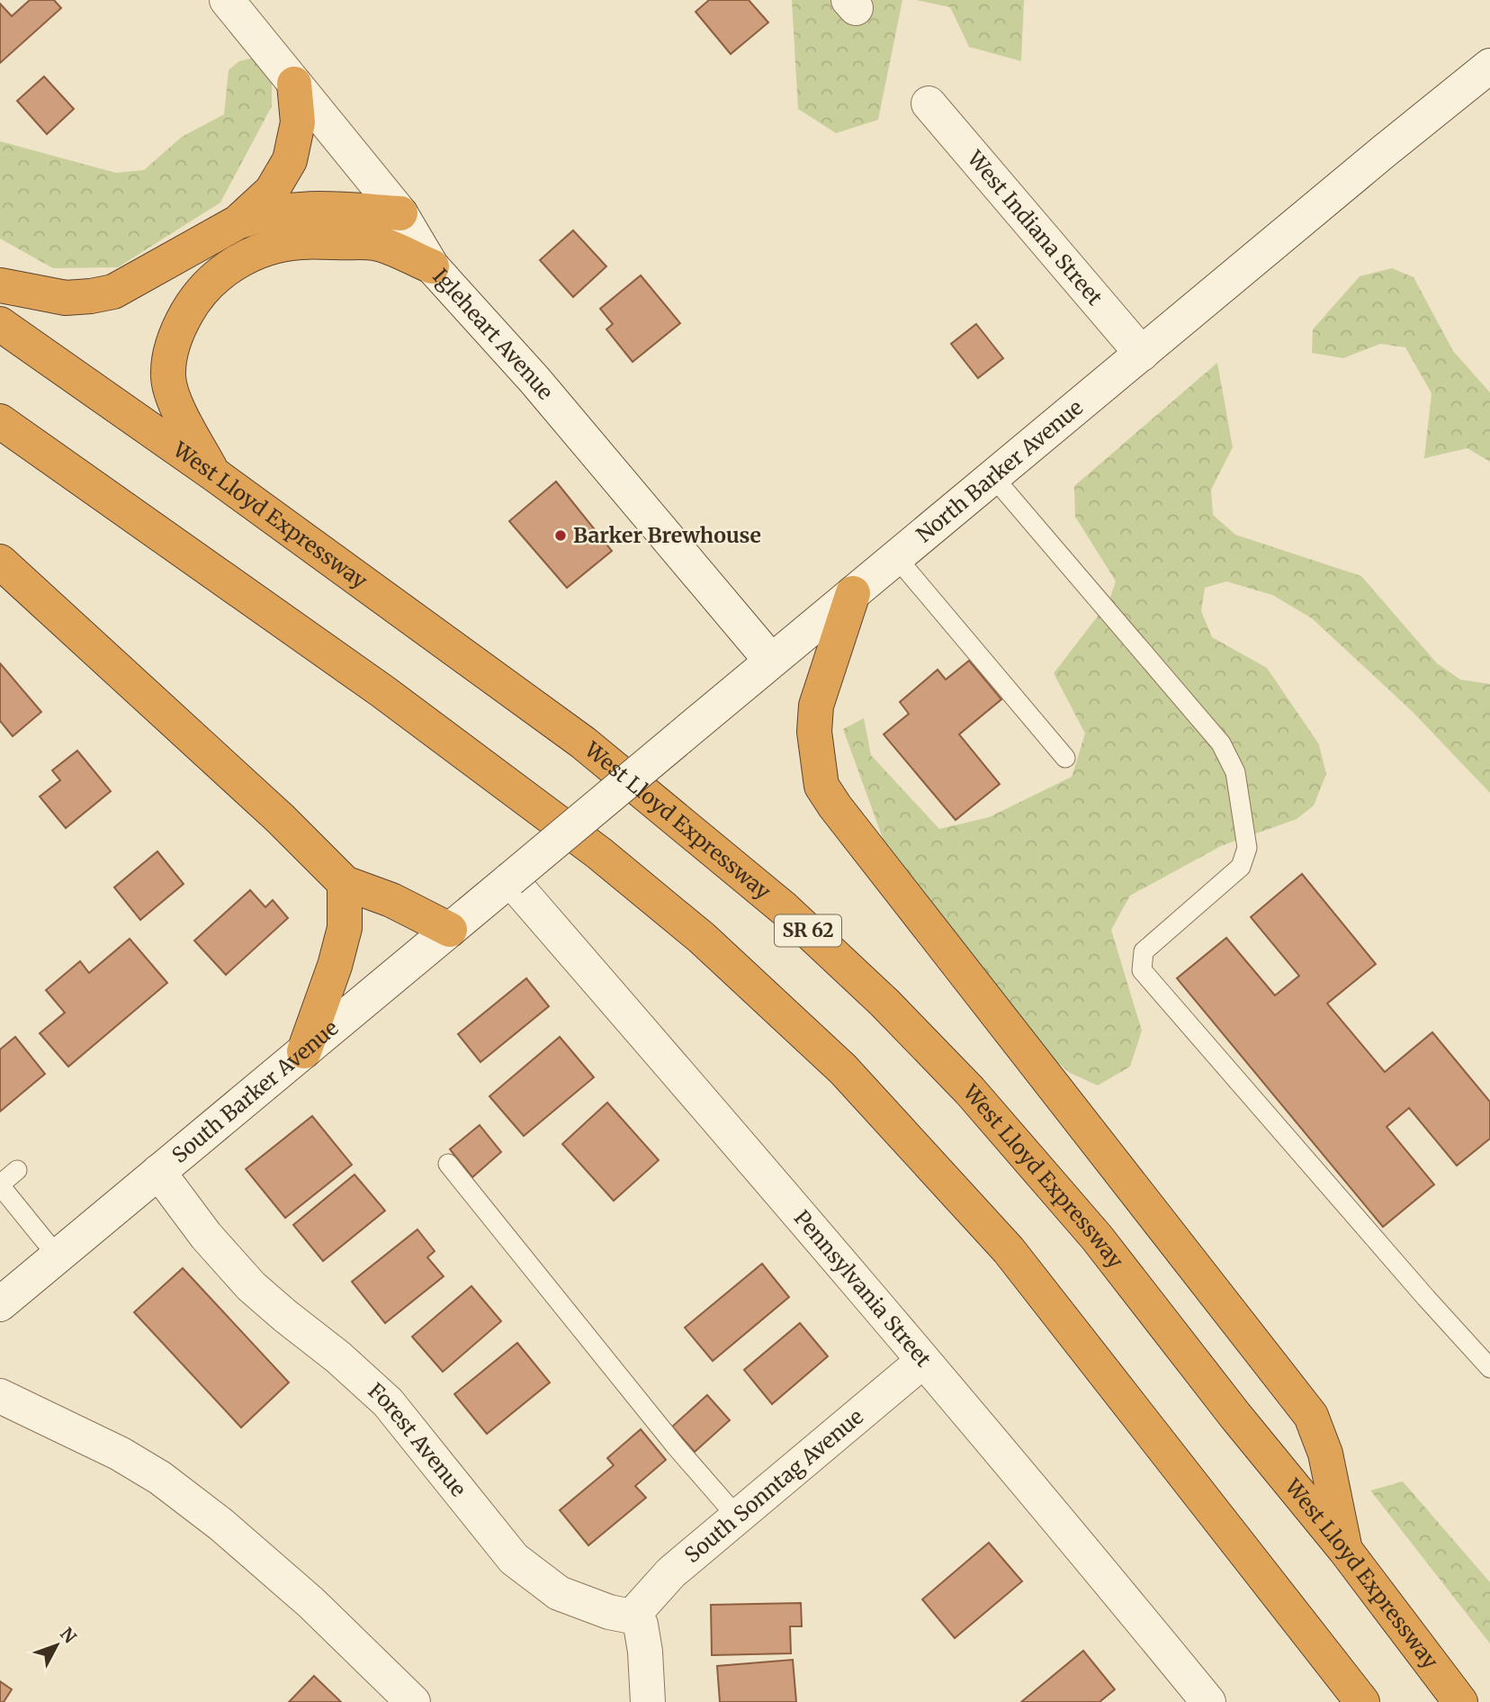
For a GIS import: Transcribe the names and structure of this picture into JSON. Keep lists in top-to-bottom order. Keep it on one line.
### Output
{"streets":{"highway":["West Lloyd Expressway","SR 62"],"street":["West Indiana Street","Igleheart Avenue","North Barker Avenue","South Barker Avenue","Pennsylvania Street","Forest Avenue","South Sonntag Avenue"]},"crossings":[["West Indiana Street","North Barker Avenue"],["Igleheart Avenue","North Barker Avenue"],["North Barker Avenue","South Barker Avenue"],["North Barker Avenue","Pennsylvania Street"],["South Barker Avenue","Pennsylvania Street"],["South Barker Avenue","Forest Avenue"],["Pennsylvania Street","South Sonntag Avenue"],["Forest Avenue","South Sonntag Avenue"]],"places":["Barker Brewhouse"],"north":"top right"}
